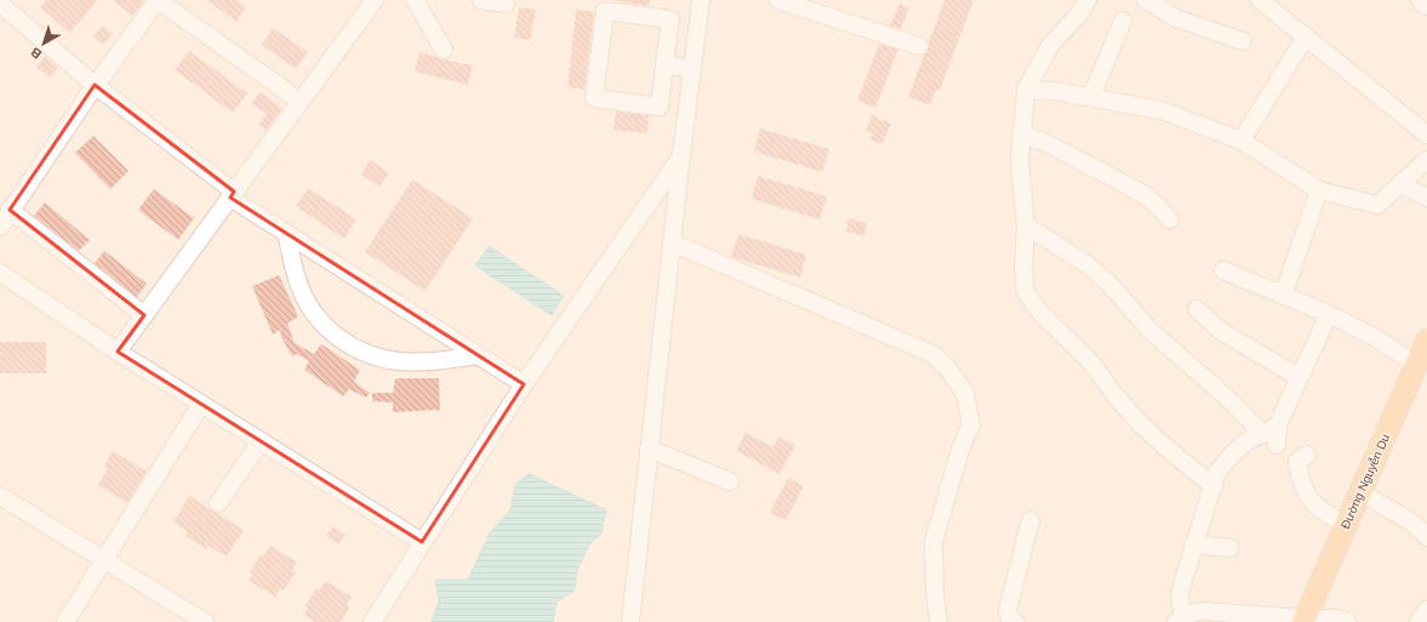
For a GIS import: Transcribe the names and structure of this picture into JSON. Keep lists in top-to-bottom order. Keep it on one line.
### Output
{"streets":{"main road":["Đường Nguyễn Du"]},"north":"bottom left"}
